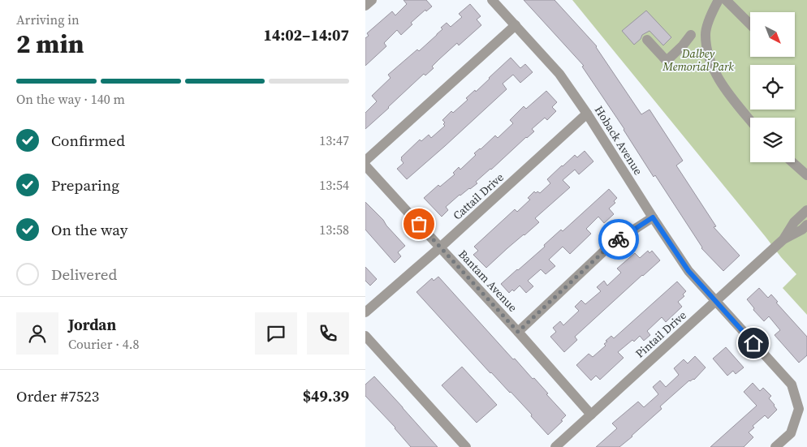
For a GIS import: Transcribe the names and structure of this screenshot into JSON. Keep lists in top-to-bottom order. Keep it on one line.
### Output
{"streets":{"street":["Hoback Avenue","Cattail Drive","Bantam Avenue","Pintail Drive"]},"crossings":[["Hoback Avenue","Cattail Drive"],["Hoback Avenue","Pintail Drive"],["Cattail Drive","Bantam Avenue"],["Bantam Avenue","Pintail Drive"]],"parks":["Dalbey Memorial Park"],"north":"bottom right","page":{"heading":["2 min","Arriving in","14:02–14:07"],"panel":["Jordan","Courier · 4.8","Order #7523","$49.39"],"bar":"On the way · 140 m","list":[["Confirmed","13:47"],["Preparing","13:54"],["On the way","13:58"],"Delivered"]}}
